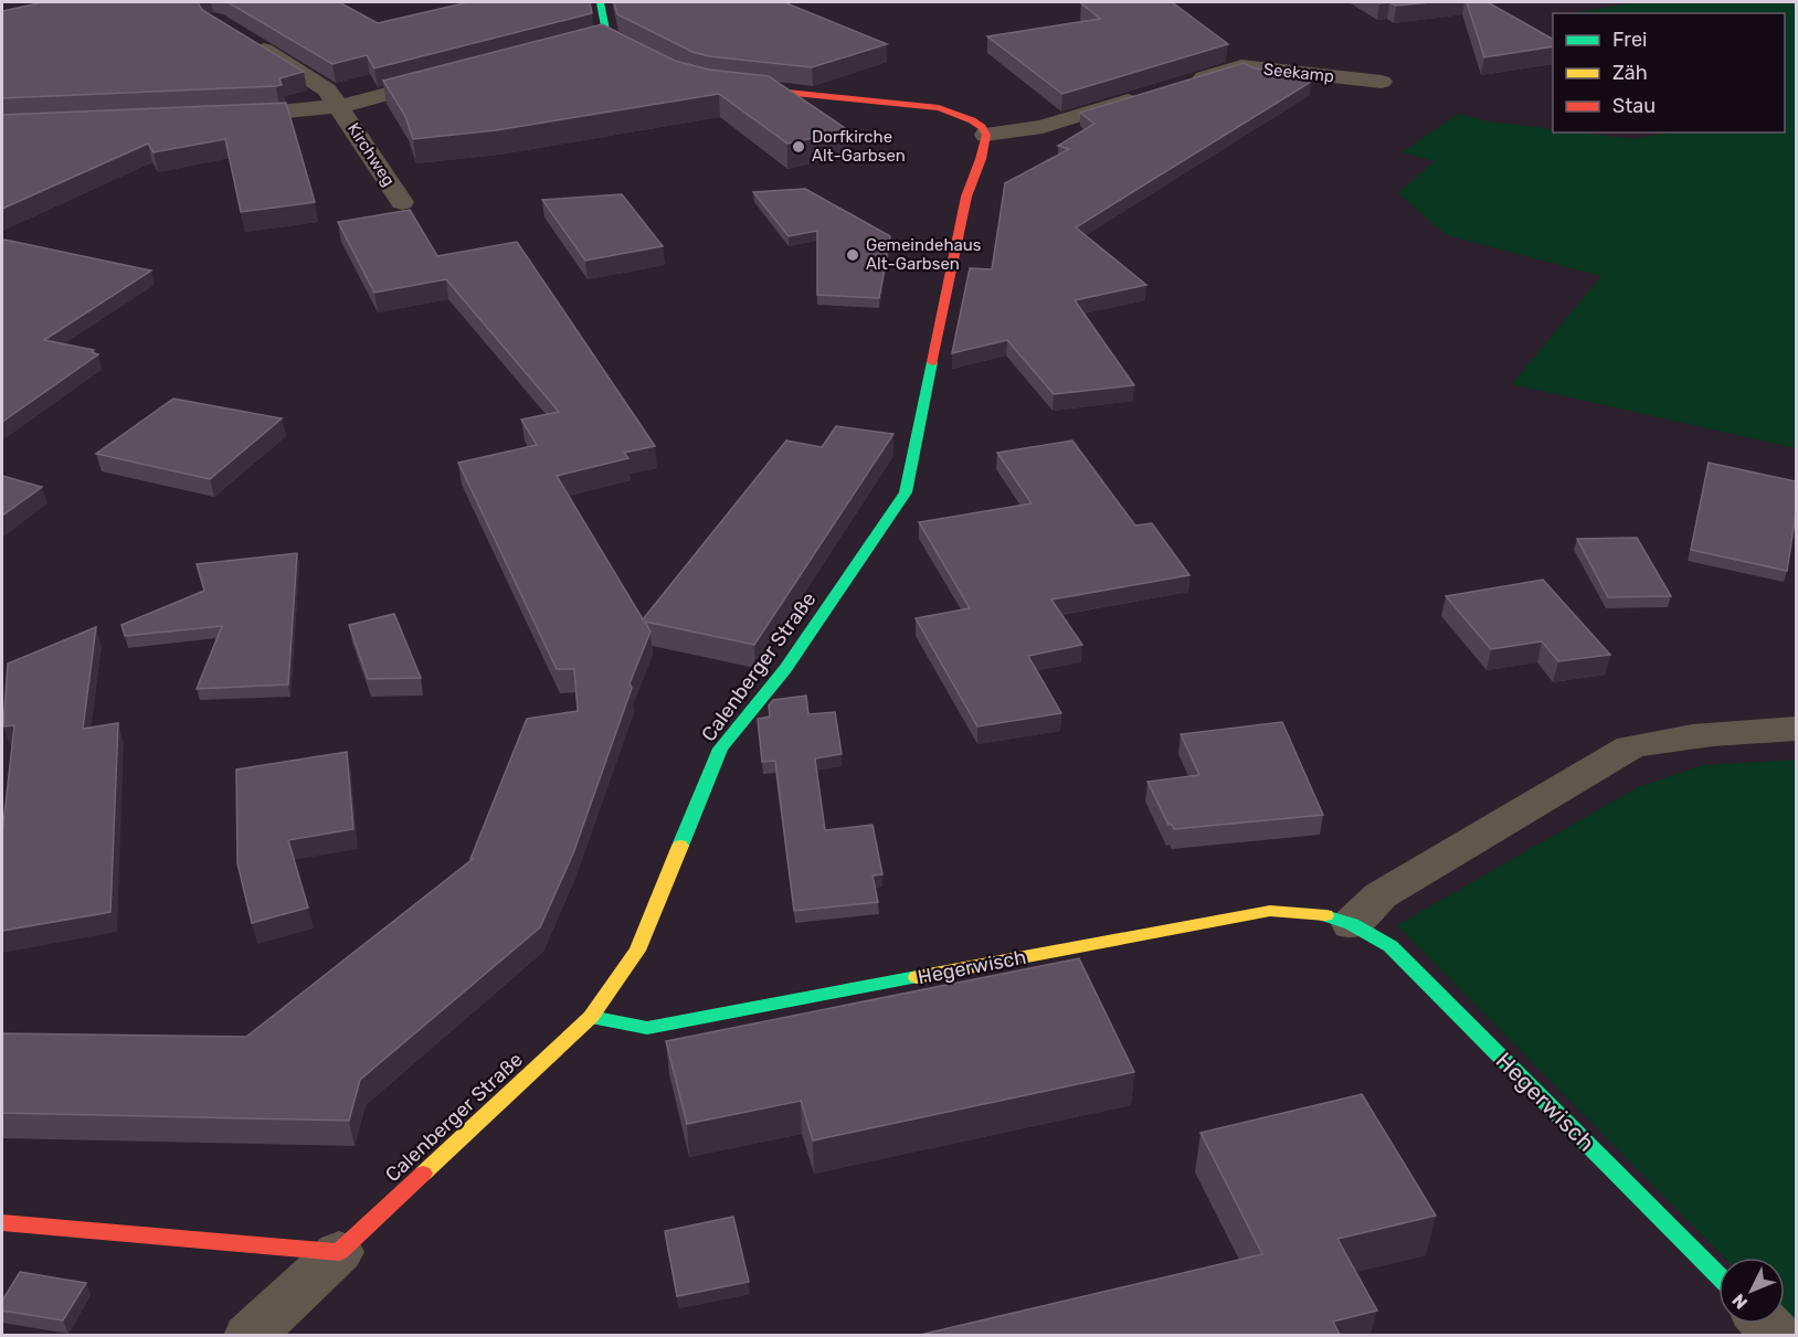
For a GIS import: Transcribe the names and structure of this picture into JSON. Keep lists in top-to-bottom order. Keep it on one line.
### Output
{"streets":{"street":["Seekamp","Kirchweg","Calenberger Straße","Hegerwisch"]},"crossings":[["Calenberger Straße","Hegerwisch"]],"places":["Dorfkirche Alt-Garbsen","Gemeindehaus Alt-Garbsen"],"legend":["Frei","Zäh","Stau"],"north":"bottom left"}
